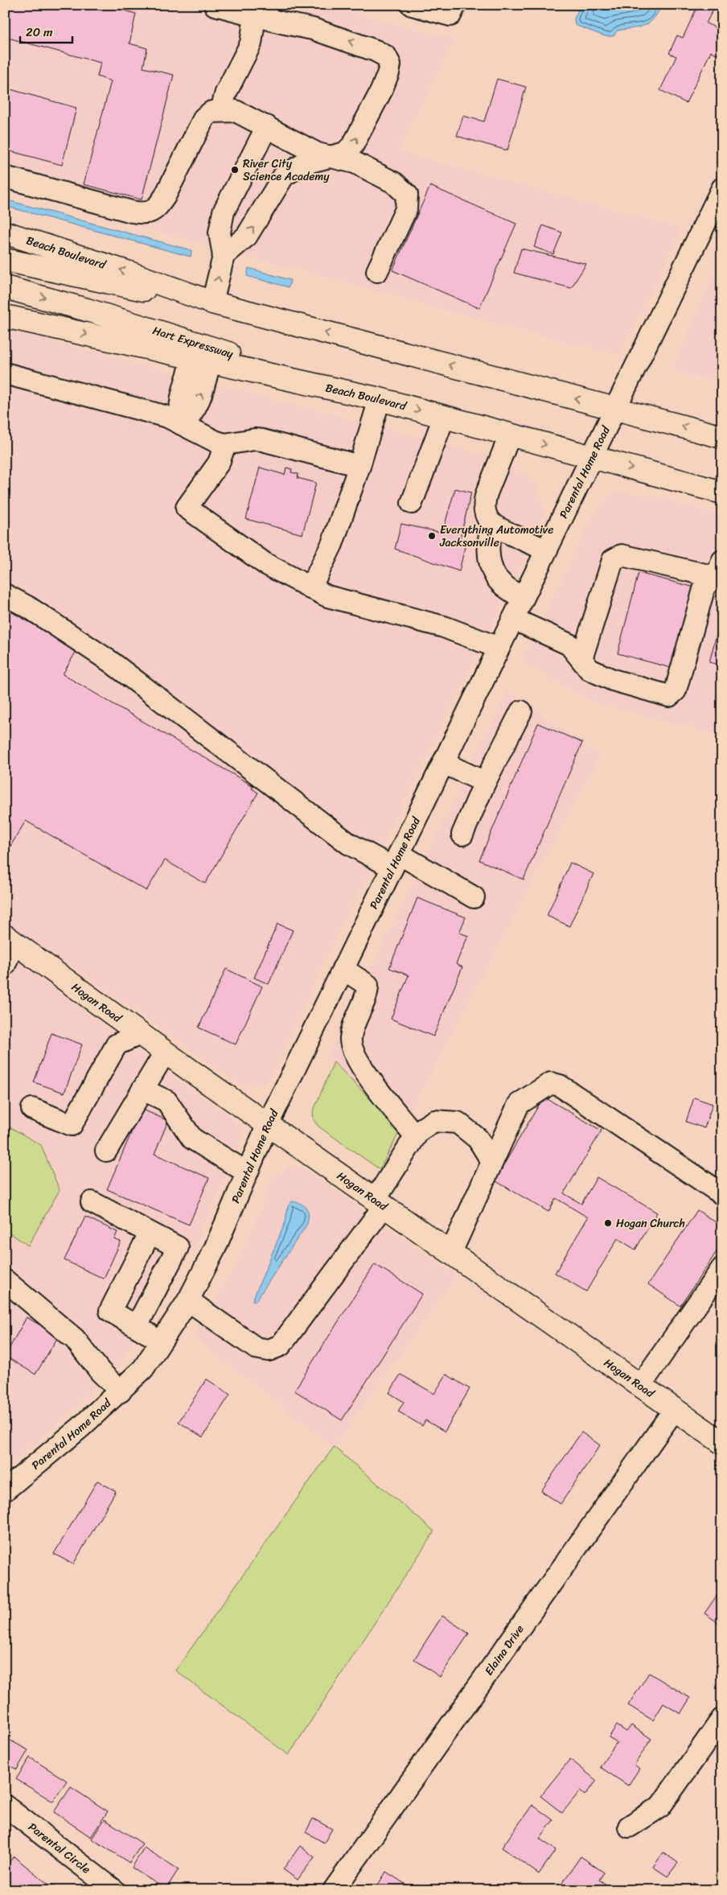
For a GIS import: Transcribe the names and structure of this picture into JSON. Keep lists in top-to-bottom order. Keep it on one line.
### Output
{"streets":{"main road":["Beach Boulevard","Hart Expressway","Hogan Road"],"street":["Parental Home Road","Elaina Drive","Parental Circle"]},"crossings":[["Beach Boulevard","Hart Expressway"],["Beach Boulevard","Parental Home Road"],["Parental Home Road","Hogan Road"],["Hogan Road","Elaina Drive"]],"places":["River City Science Academy","Everything Automotive Jacksonville","Hogan Church"],"scale_bar":"20 m"}
